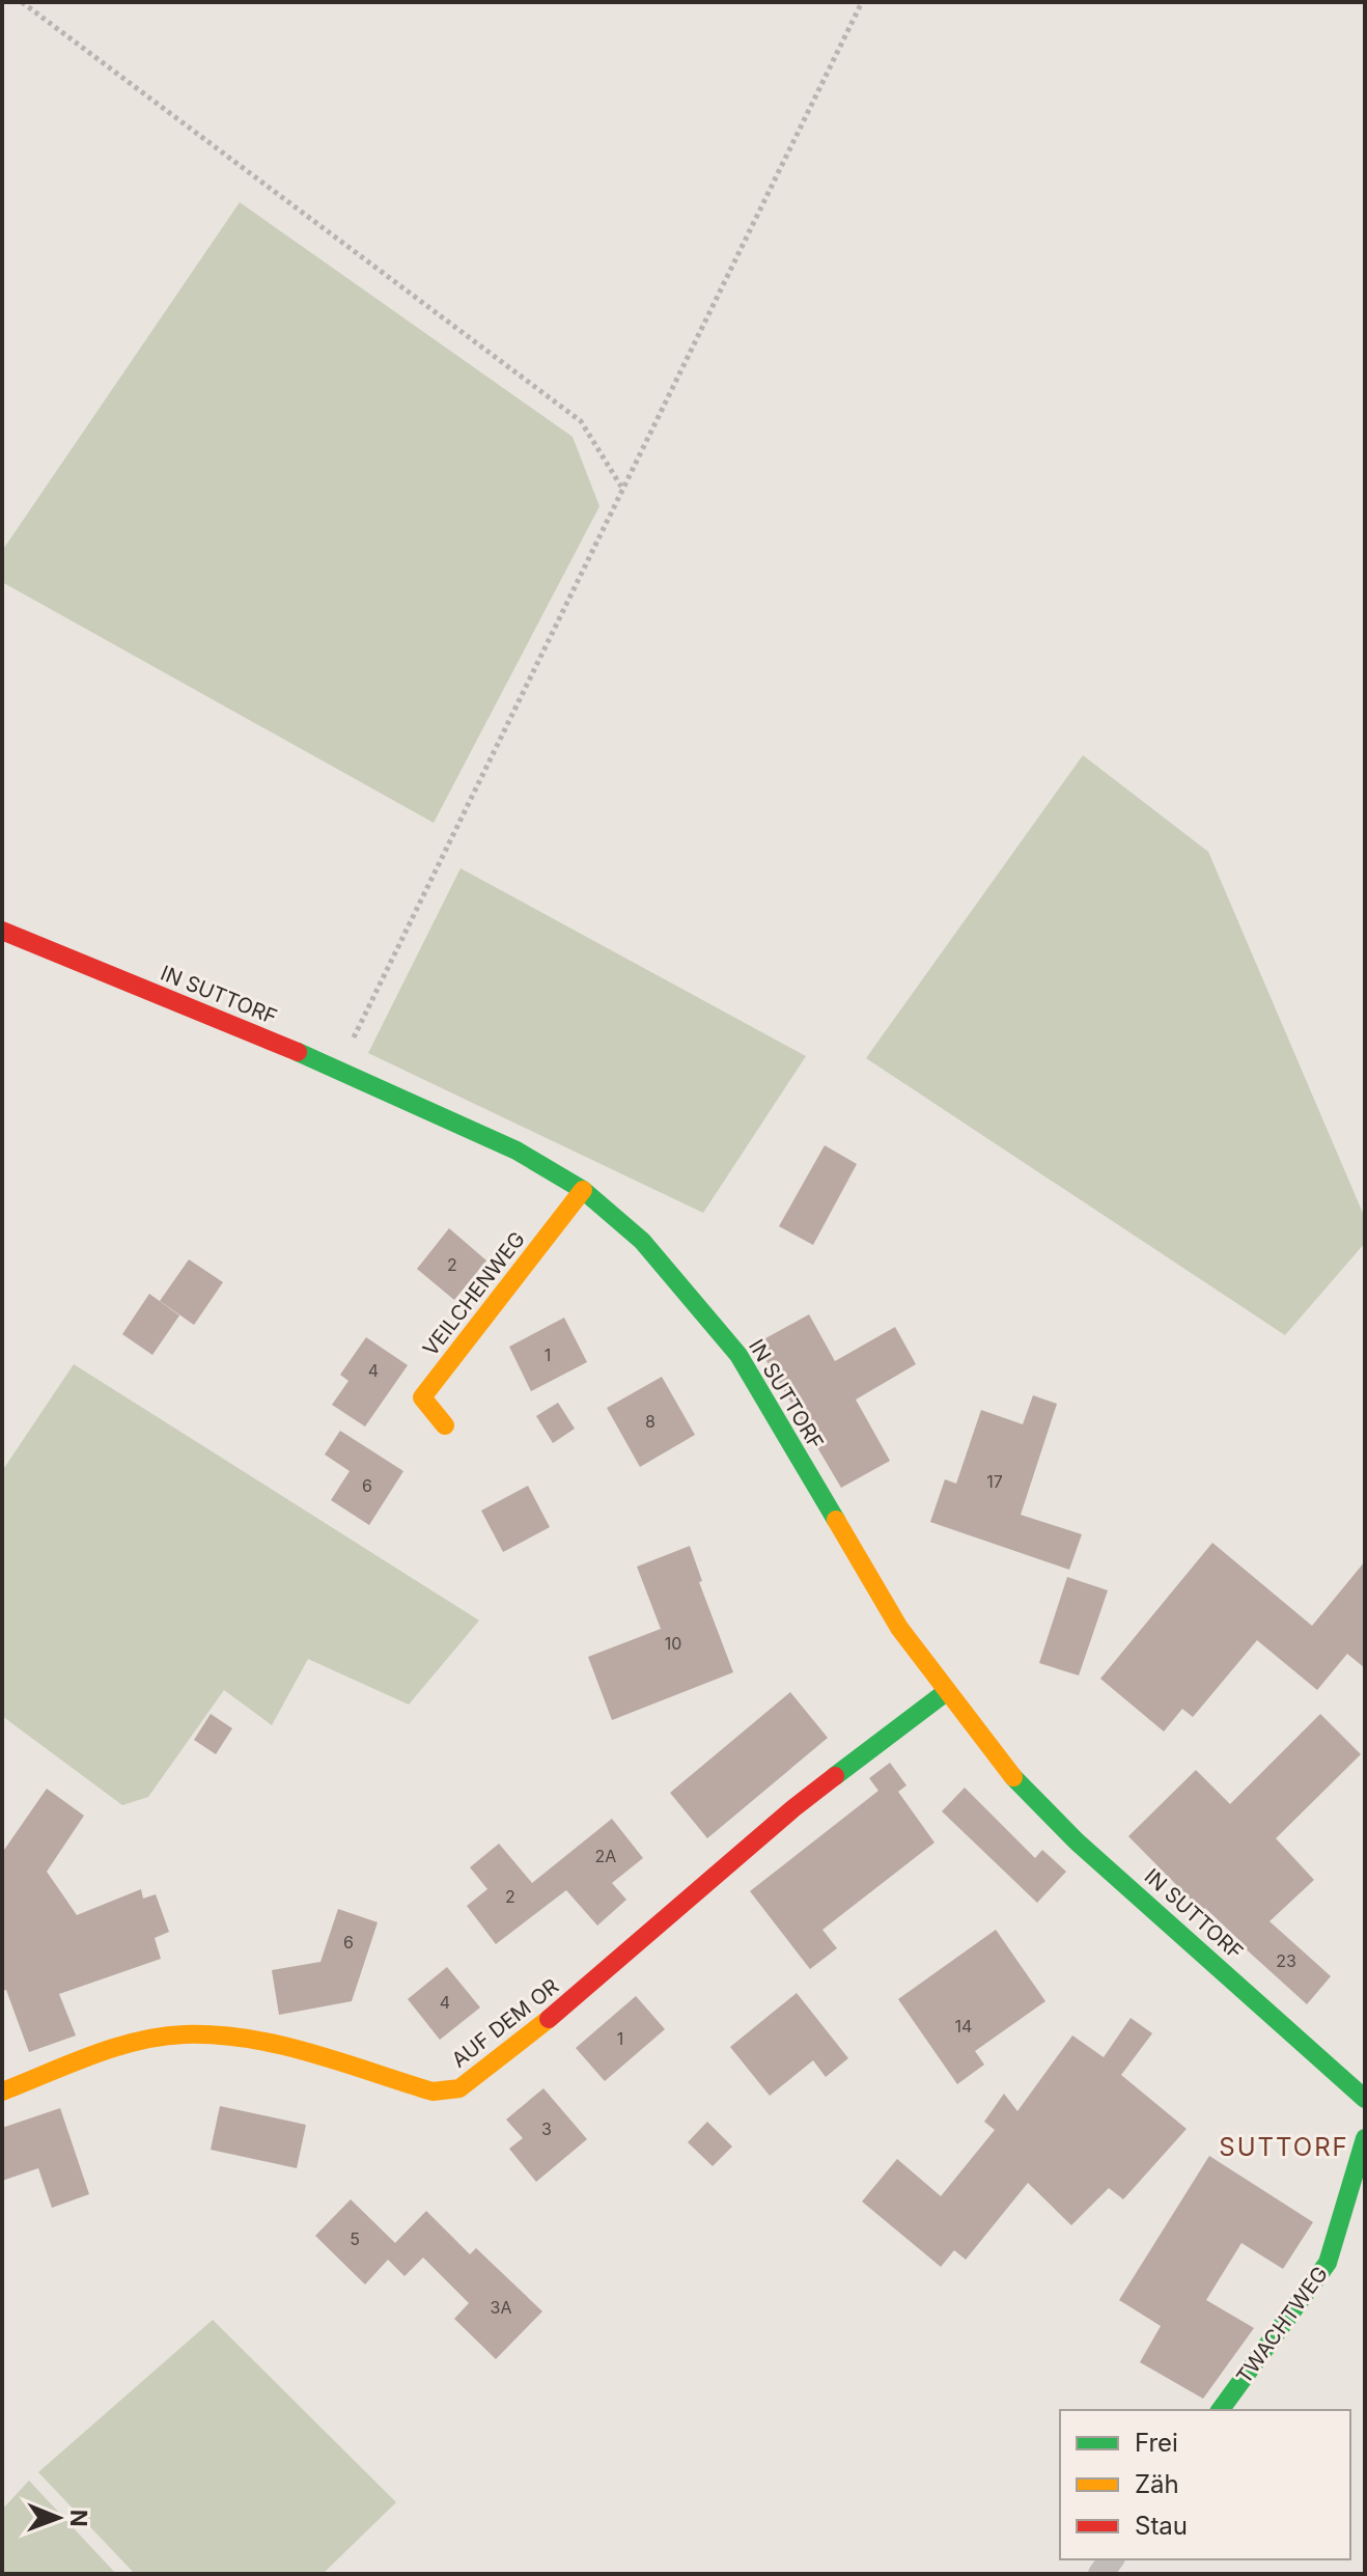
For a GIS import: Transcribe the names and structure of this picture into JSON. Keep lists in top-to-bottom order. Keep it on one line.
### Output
{"streets":{"main road":["IN SUTTORF","VEILCHENWEG","AUF DEM OR","TWACHTWEG"]},"crossings":[["IN SUTTORF","VEILCHENWEG"],["IN SUTTORF","AUF DEM OR"]],"districts":["SUTTORF"],"house_numbers":["2","1","4","8","17","6","10","2A","2","6","23","4","14","1","3","5","3A"],"legend":["Frei","Zäh","Stau"],"north":"right"}
